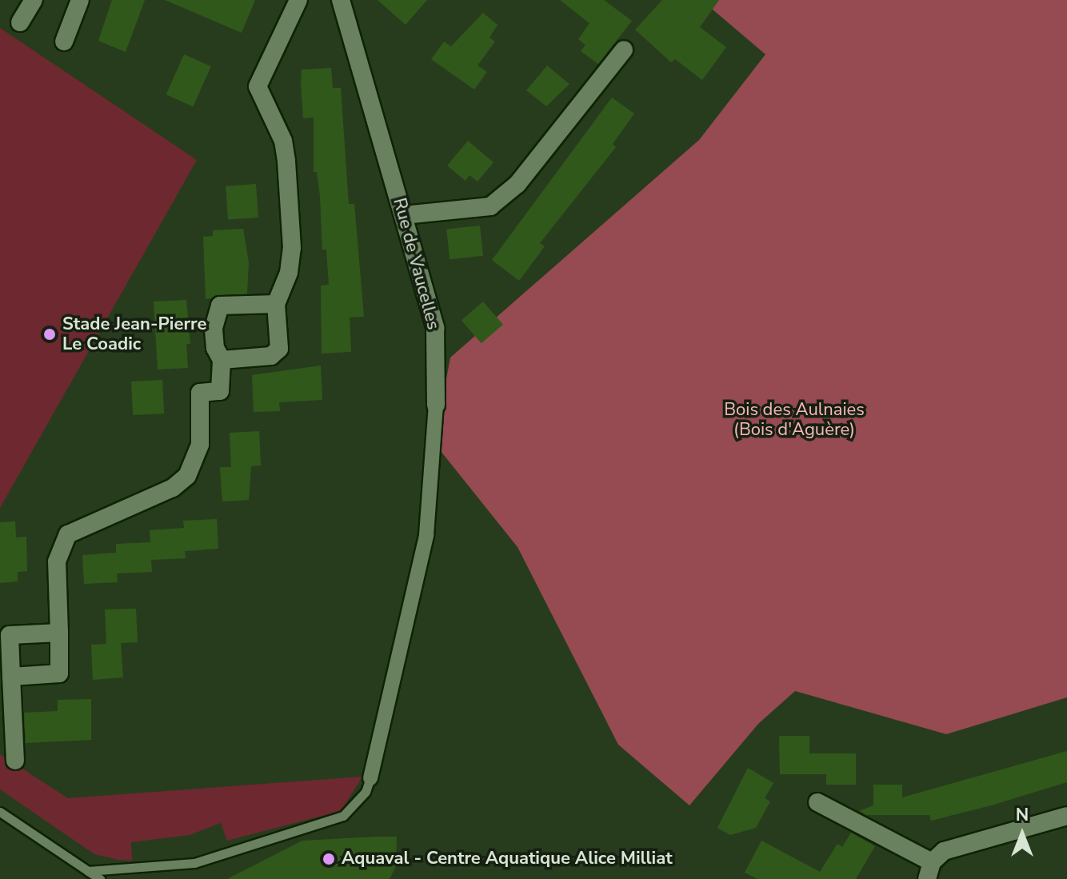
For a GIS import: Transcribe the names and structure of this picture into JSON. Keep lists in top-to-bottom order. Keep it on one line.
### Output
{"streets":{"street":["Rue de Vaucelles"]},"parks":["Bois des Aulnaies (Bois d'Aguère)"],"places":["Stade Jean-Pierre Le Coadic","Aquaval - Centre Aquatique Alice Milliat"],"north":"top"}
